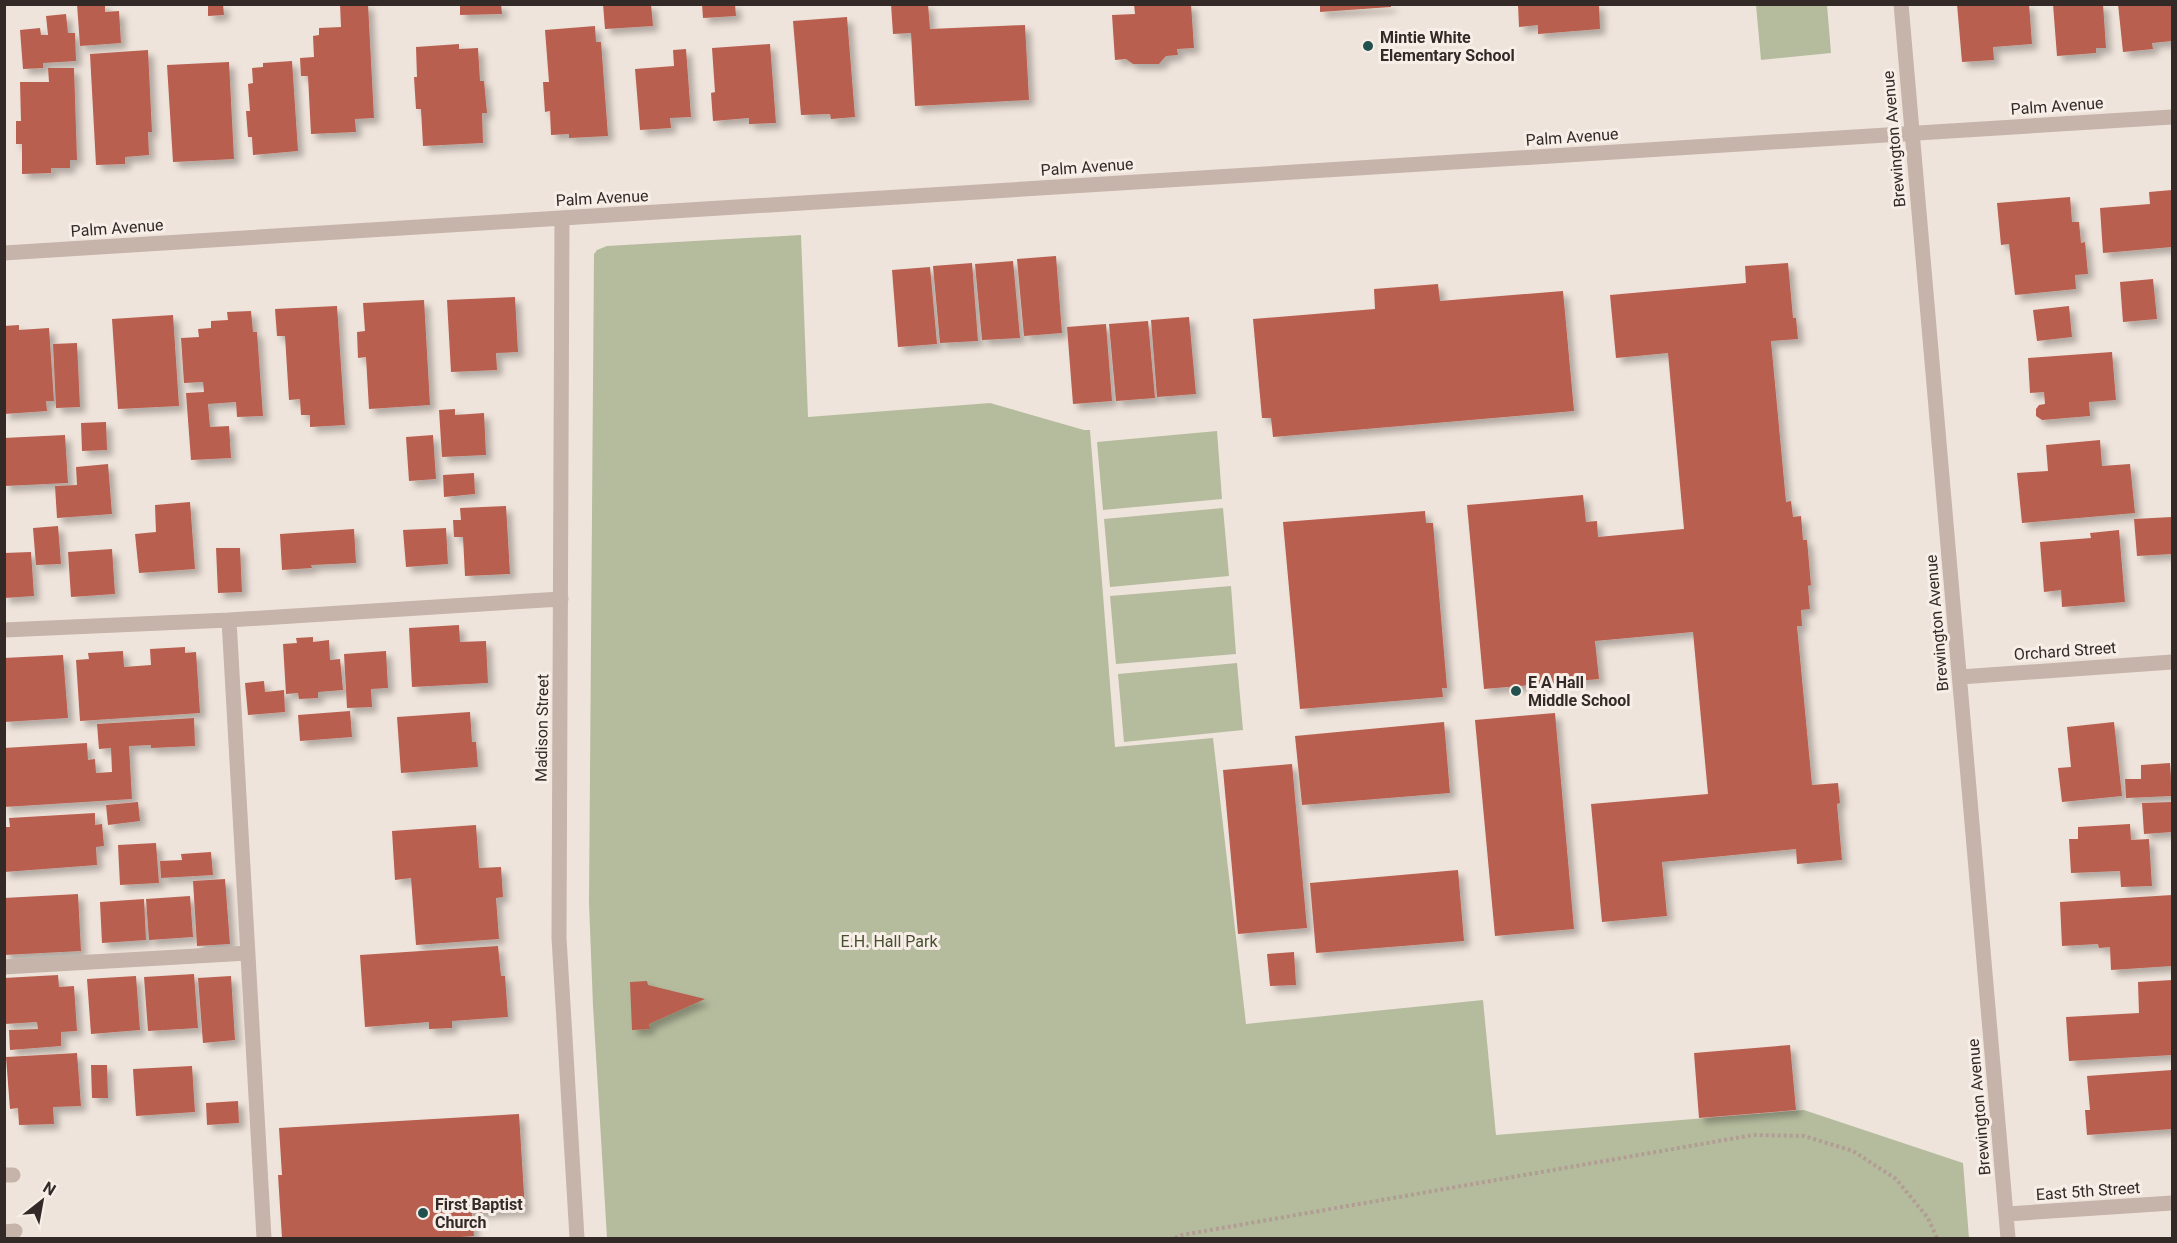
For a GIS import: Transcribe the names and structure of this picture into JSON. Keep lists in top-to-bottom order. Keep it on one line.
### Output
{"streets":{"street":["Palm Avenue","Brewington Avenue","Orchard Street","Madison Street","East 5th Street"]},"crossings":[["Palm Avenue","Brewington Avenue"],["Palm Avenue","Madison Street"],["Brewington Avenue","Orchard Street"],["Brewington Avenue","East 5th Street"]],"parks":["E.H. Hall Park"],"places":["Mintie White Elementary School","E A Hall Middle School","First Baptist Church"],"north":"top right"}
